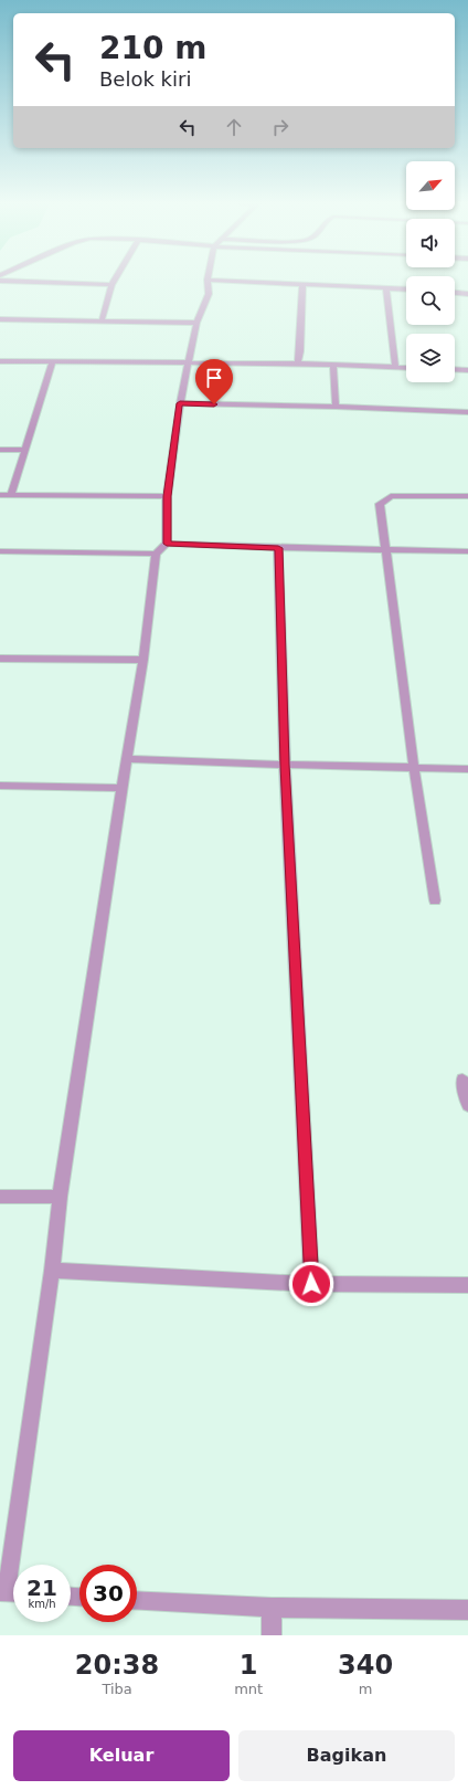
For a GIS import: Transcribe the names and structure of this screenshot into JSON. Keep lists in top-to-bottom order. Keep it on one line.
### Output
{"north":"top right","page":{"turn":["210 m","Belok kiri"],"speed":"21 km/h","limit":"30","eta":["20:38","Tiba","1","mnt","340","m"],"buttons":["Keluar","Bagikan"]}}
